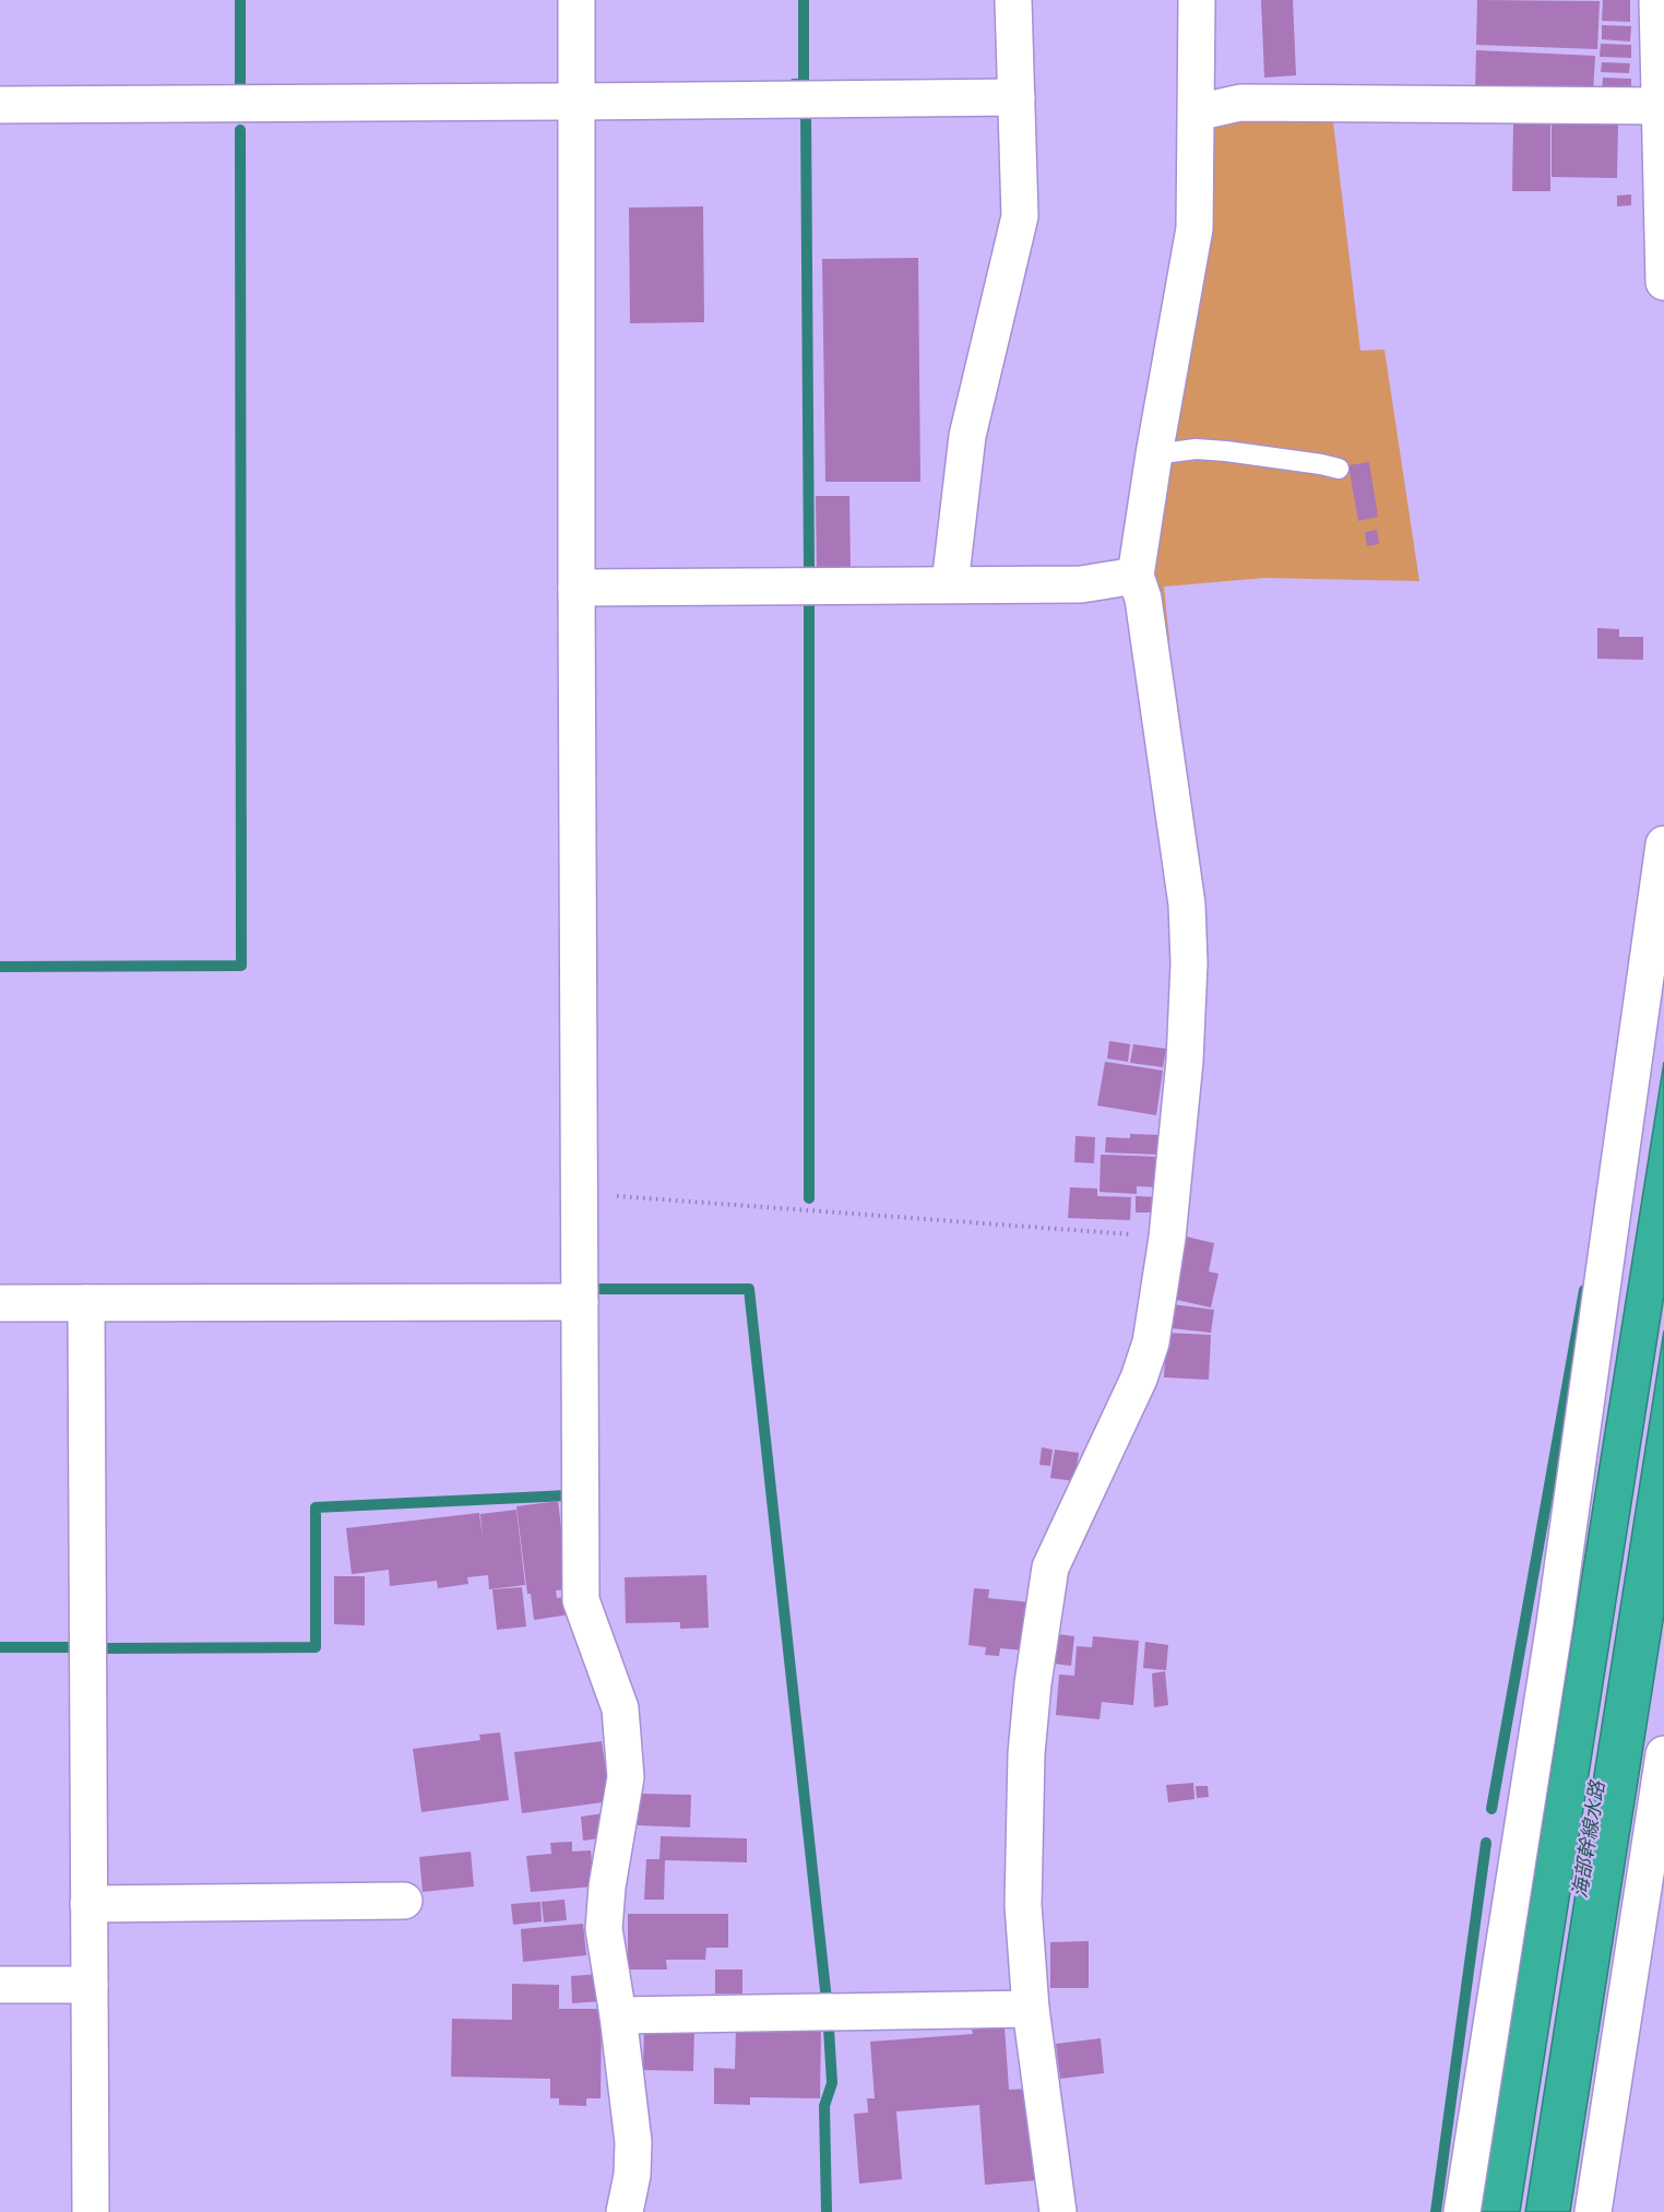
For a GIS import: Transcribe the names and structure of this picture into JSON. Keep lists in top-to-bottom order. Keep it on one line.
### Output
{"water":["海部幹線水路"]}
